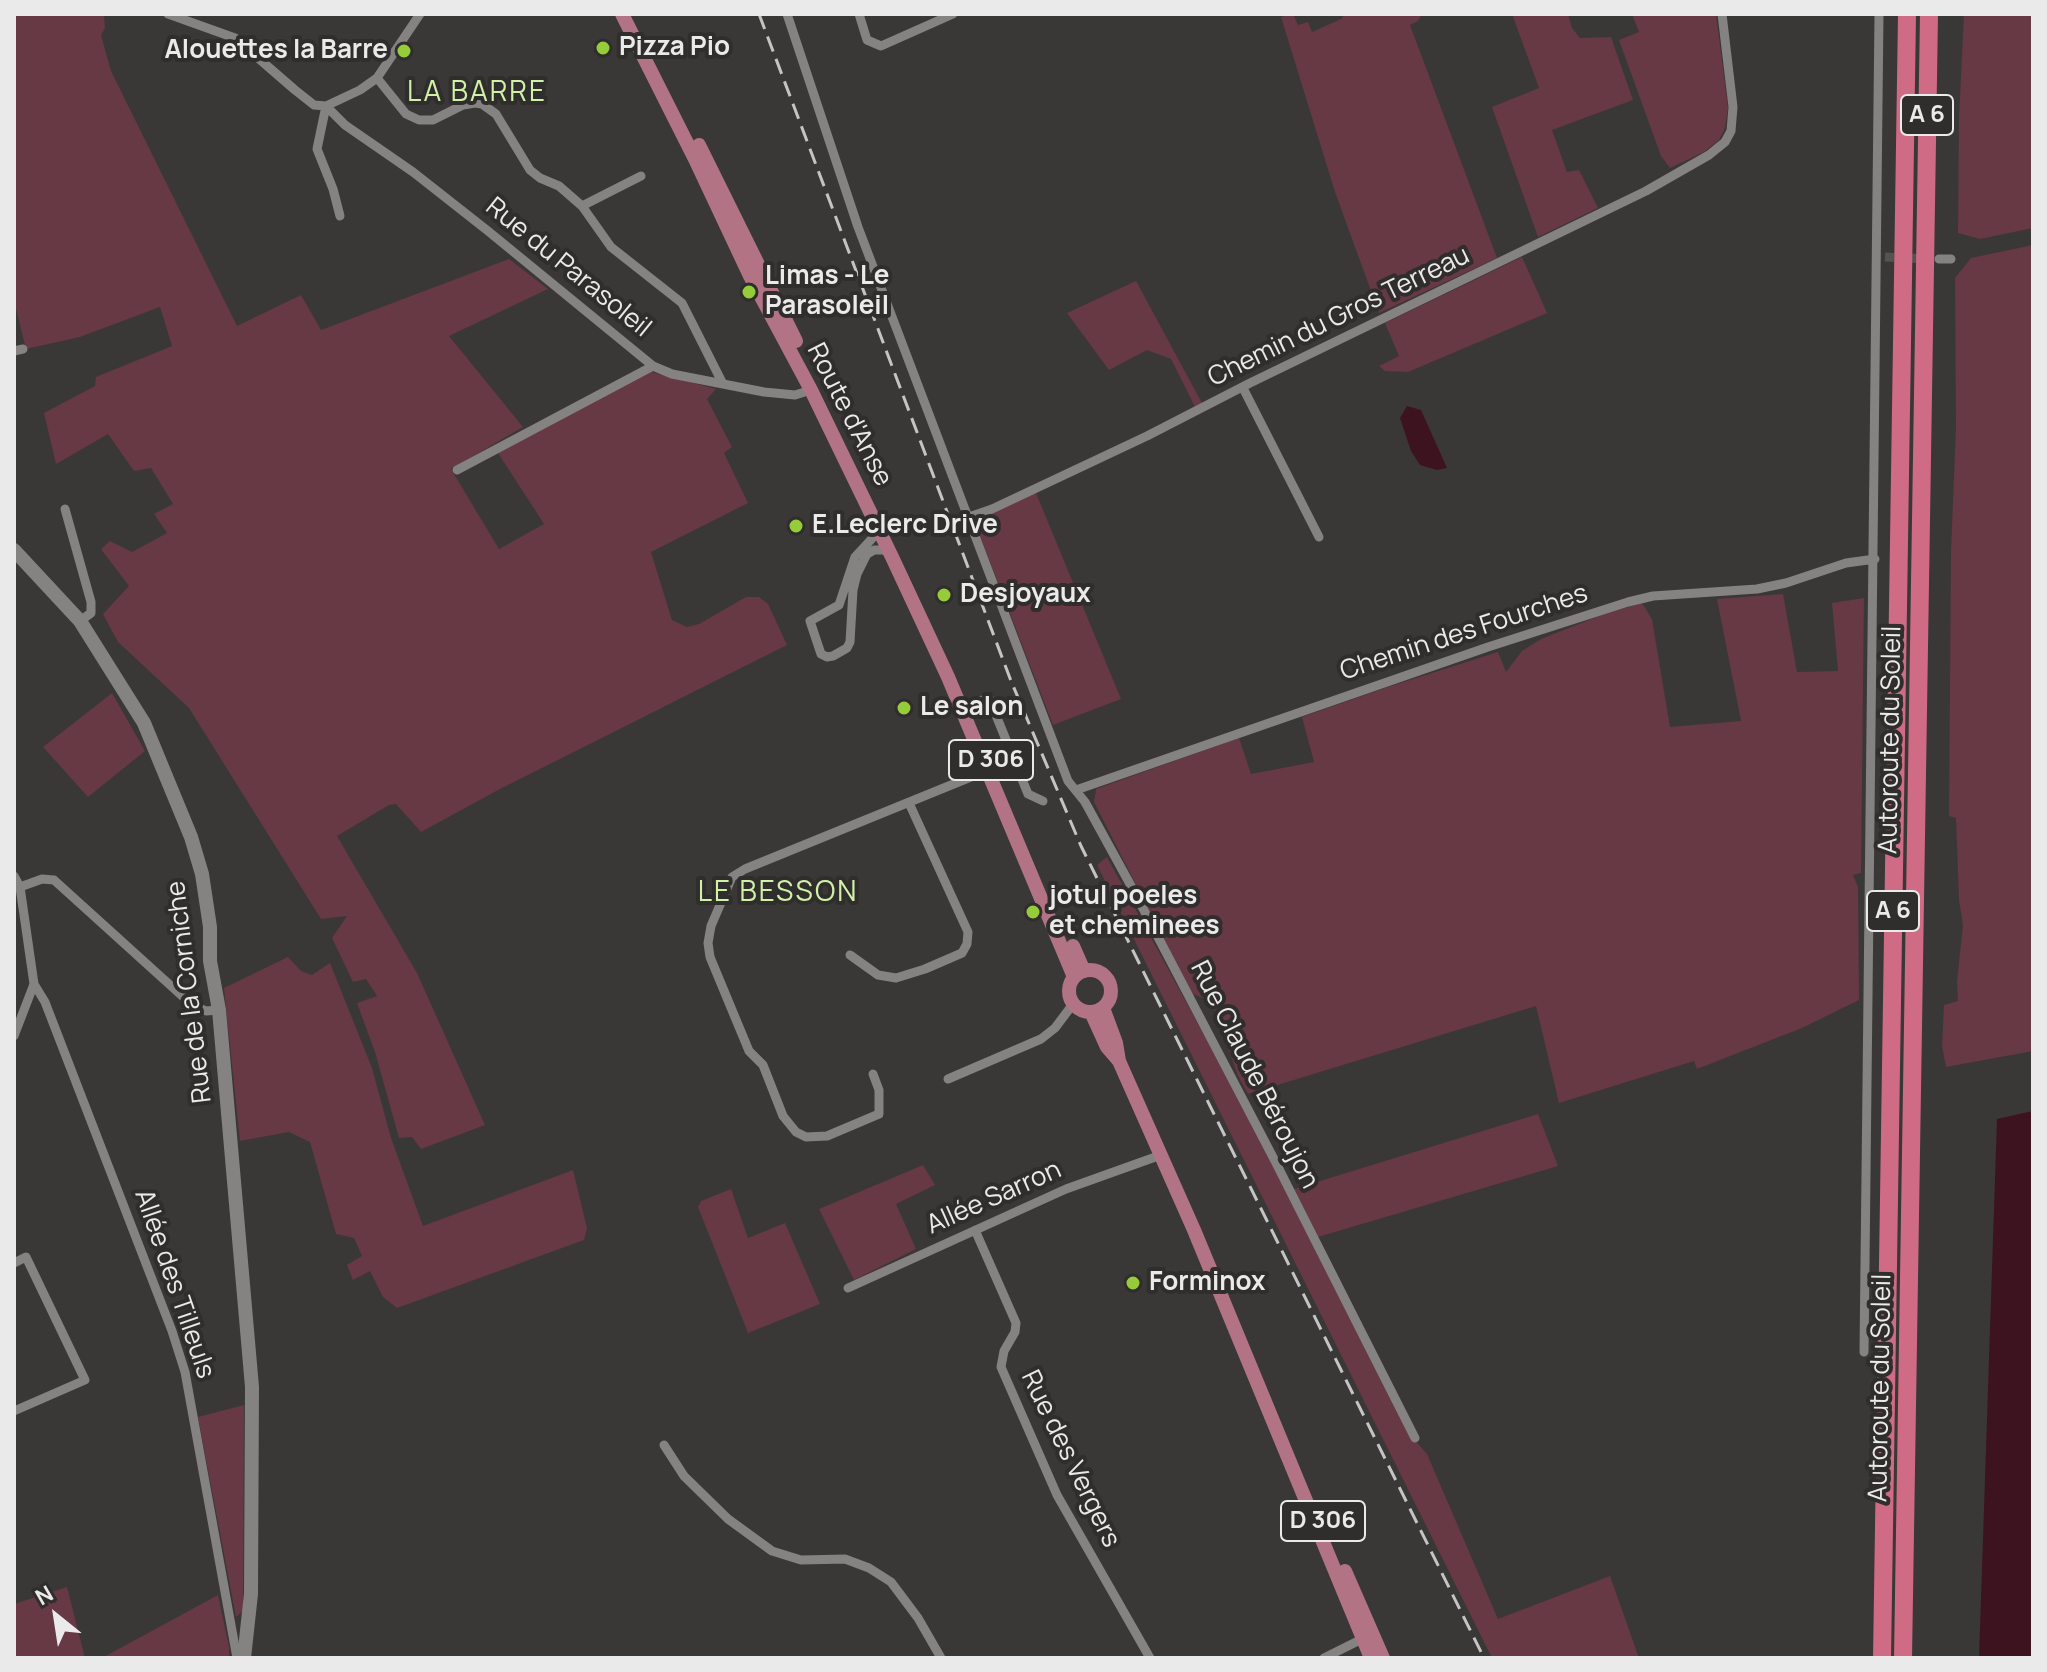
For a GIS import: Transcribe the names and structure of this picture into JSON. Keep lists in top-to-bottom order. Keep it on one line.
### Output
{"streets":{"highway":["A 6","Autoroute du Soleil"],"main road":["Route d'Anse","D 306","Rue de la Corniche"],"street":["Rue du Parasoleil","Chemin du Gros Terreau","Chemin des Fourches","Rue Claude Béroujon","Allée Sarron","Allée des Tilleuls","Rue des Vergers"]},"crossings":[["Rue du Parasoleil","Route d'Anse"],["Chemin du Gros Terreau","Rue Claude Béroujon"],["Route d'Anse","D 306"],["Chemin des Fourches","Rue Claude Béroujon"],["D 306","Allée Sarron"],["Allée Sarron","Rue des Vergers"]],"districts":["LA BARRE","LE BESSON"],"places":["Pizza Pio","Alouettes la Barre","Limas - Le Parasoleil","E.Leclerc Drive","Desjoyaux","Le salon","jotul poeles et cheminees","Forminox"],"north":"top left"}
